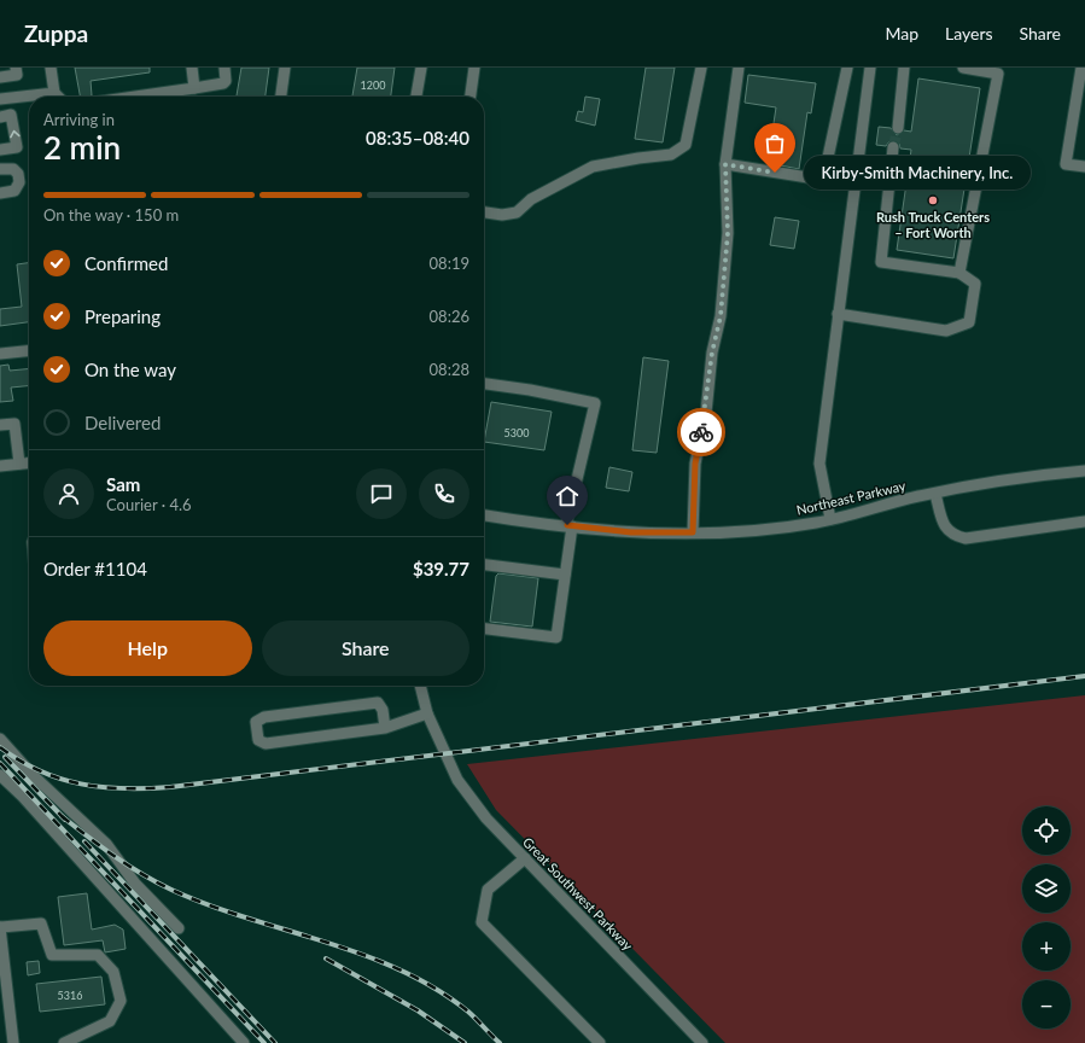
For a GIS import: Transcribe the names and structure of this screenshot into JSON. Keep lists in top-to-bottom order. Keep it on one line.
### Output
{"streets":{"street":["Northeast Parkway","Great Southwest Parkway"]},"places":["Kirby-Smith Machinery, Inc.","Rush Truck Centers – Fort Worth"],"house_numbers":["1200","5300","5316"],"page":{"header":"Zuppa","nav":["Map","Layers","Share"],"heading":["2 min","Arriving in","08:35–08:40"],"panel":["Sam","Courier · 4.6","Order #1104","$39.77"],"bubble":"Kirby-Smith Machinery, Inc.","bar":"On the way · 150 m","list":[["Confirmed","08:19"],["Preparing","08:26"],["On the way","08:28"],"Delivered"],"buttons":["Help","Share"],"map_buttons":["+","−"]}}
